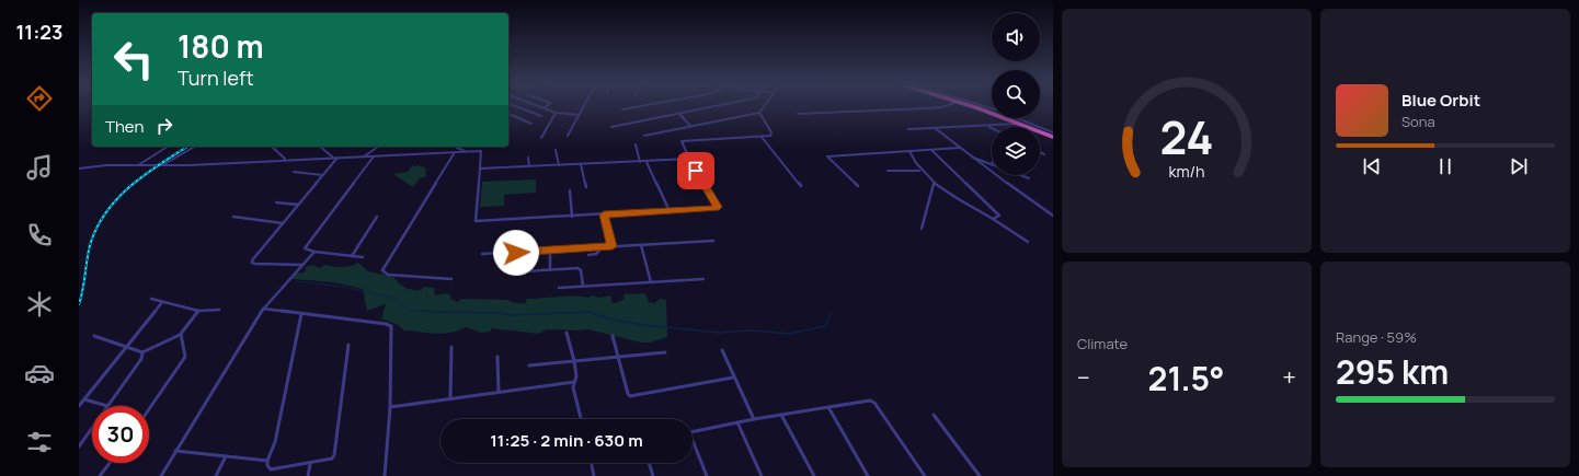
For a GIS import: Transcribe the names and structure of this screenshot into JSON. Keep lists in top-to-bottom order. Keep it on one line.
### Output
{"page":{"tabs":"11:23","turn":["180 m","Turn left"],"song":["Blue Orbit","Sona"],"then":"Then","tile":["Climate",["Range · 59%","295 km"]],"heat":["−","21.5°","+"],"limit":"30","trip":"11:25 · 2 min · 630 m","gauge":["24","km/h"]}}
